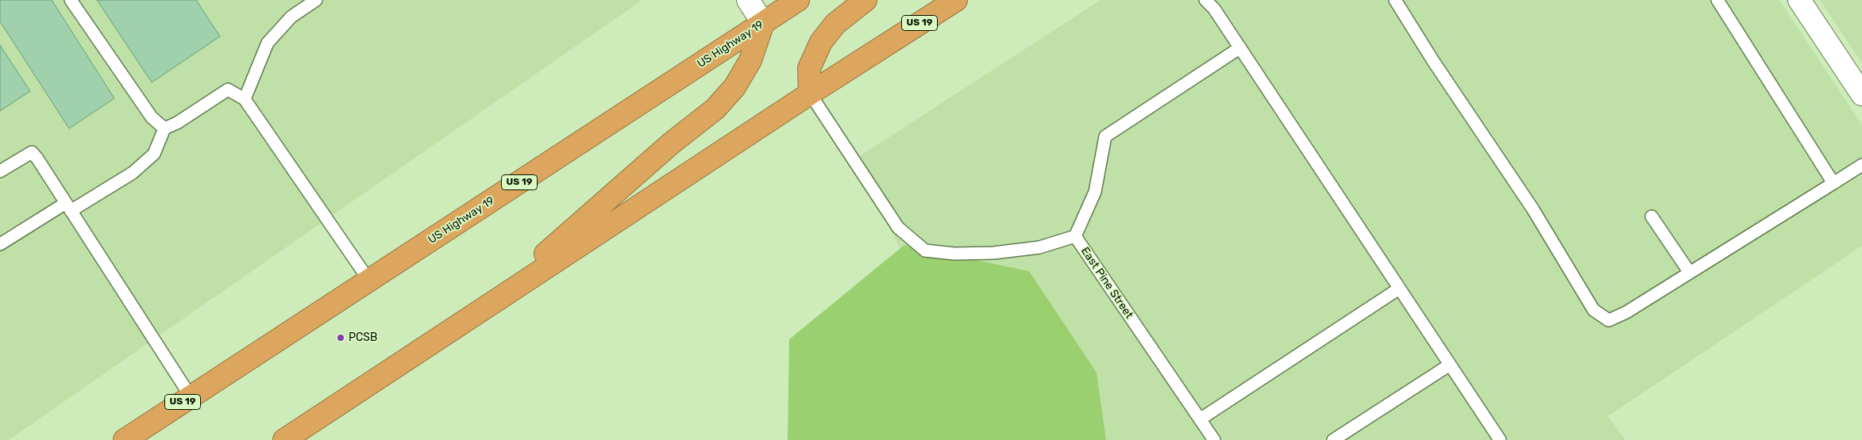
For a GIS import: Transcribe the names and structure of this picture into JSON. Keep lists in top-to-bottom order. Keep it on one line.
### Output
{"streets":{"highway":["US 19","US Highway 19"],"lane":["East Pine Street"]},"crossings":[["US 19","East Pine Street"]],"places":["PCSB"]}
